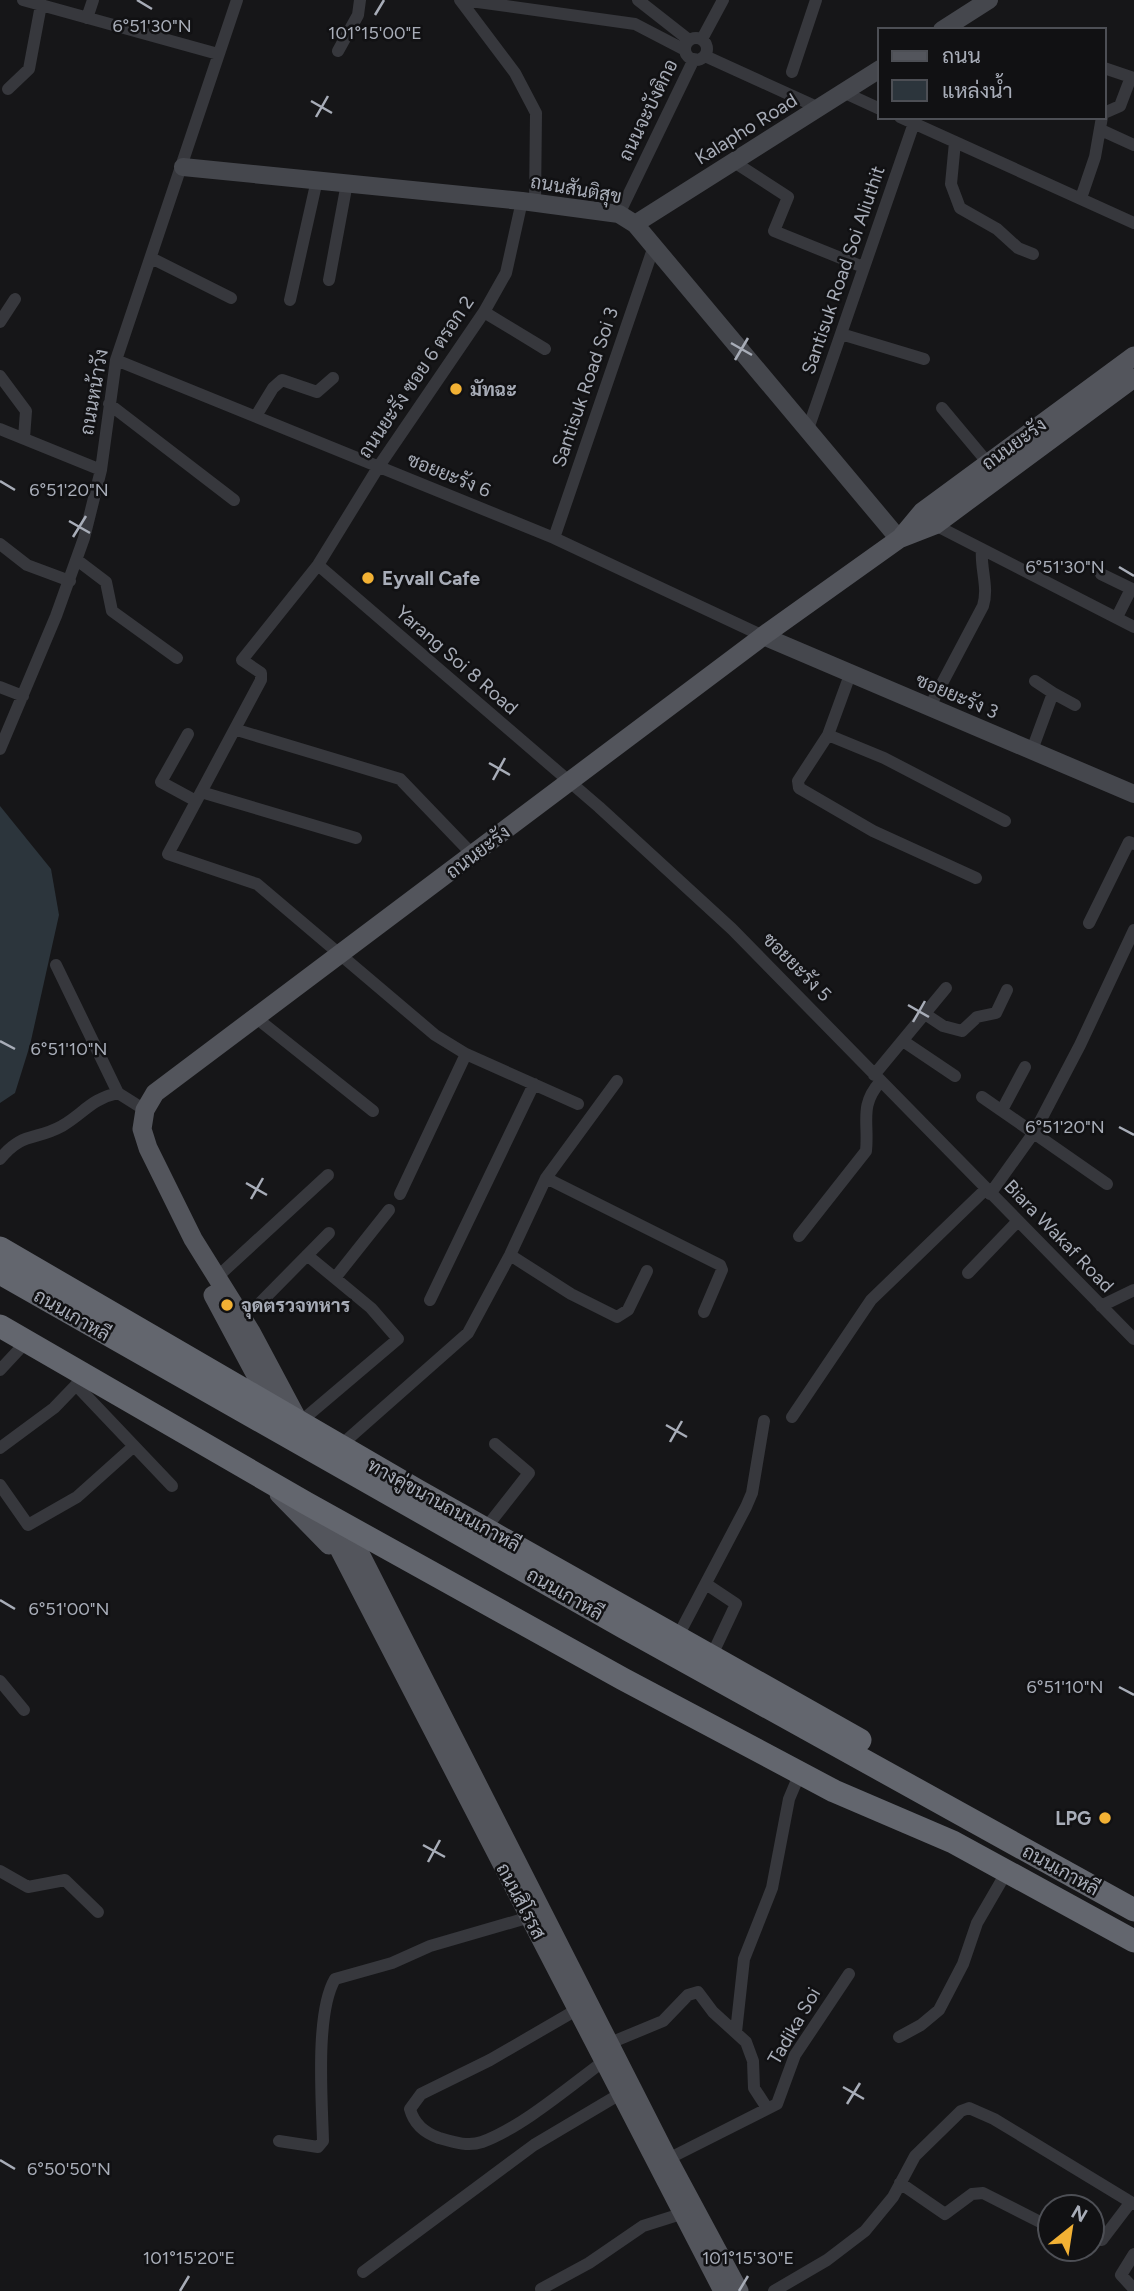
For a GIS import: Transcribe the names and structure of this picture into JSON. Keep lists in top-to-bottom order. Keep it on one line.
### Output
{"streets":{"highway":["ถนนเกาหลี","ทางคู่ขนานถนนเกาหลี"],"main road":["ถนนยะรัง","ถนนสิโรรส"],"street":["ถนนจะบังติกอ","Kalapho Road","ถนนสันติสุข","Santisuk Road Soi Aliuthit","ถนนยะรัง ซอย 6 ตรอก 2","Santisuk Road Soi 3","ถนนหน้าวัง","ซอยยะรัง 6","Yarang Soi 8 Road","ซอยยะรัง 3","ซอยยะรัง 5","Biara Wakaf Road","Tadika Soi"]},"crossings":[["ถนนจะบังติกอ","ถนนสันติสุข"],["Kalapho Road","ถนนสันติสุข"],["ถนนสันติสุข","Santisuk Road Soi Aliuthit"],["ถนนสันติสุข","ถนนยะรัง ซอย 6 ตรอก 2"],["ถนนสันติสุข","Santisuk Road Soi 3"],["ถนนสันติสุข","ถนนหน้าวัง"],["ถนนสันติสุข","ถนนยะรัง"],["ถนนยะรัง ซอย 6 ตรอก 2","ซอยยะรัง 6"],["ถนนยะรัง ซอย 6 ตรอก 2","Yarang Soi 8 Road"],["Santisuk Road Soi 3","ซอยยะรัง 6"],["ถนนหน้าวัง","ซอยยะรัง 6"],["ถนนยะรัง","ซอยยะรัง 6"],["ถนนยะรัง","Yarang Soi 8 Road"],["ถนนยะรัง","ซอยยะรัง 3"],["ถนนยะรัง","ซอยยะรัง 5"],["ซอยยะรัง 6","ซอยยะรัง 3"],["Yarang Soi 8 Road","ซอยยะรัง 5"],["ซอยยะรัง 5","Biara Wakaf Road"],["ถนนเกาหลี","ทางคู่ขนานถนนเกาหลี"],["ถนนสิโรรส","Tadika Soi"]],"places":["มัทฉะ","Eyvall Cafe","จุดตรวจทหาร","LPG"],"legend":["ถนน","แหล่งน้ำ"],"north":"top right","coordinates":["6°51'30\"N","101°15'00\"E","6°51'20\"N","6°51'10\"N","6°51'00\"N","6°50'50\"N","101°15'20\"E","101°15'30\"E"]}
